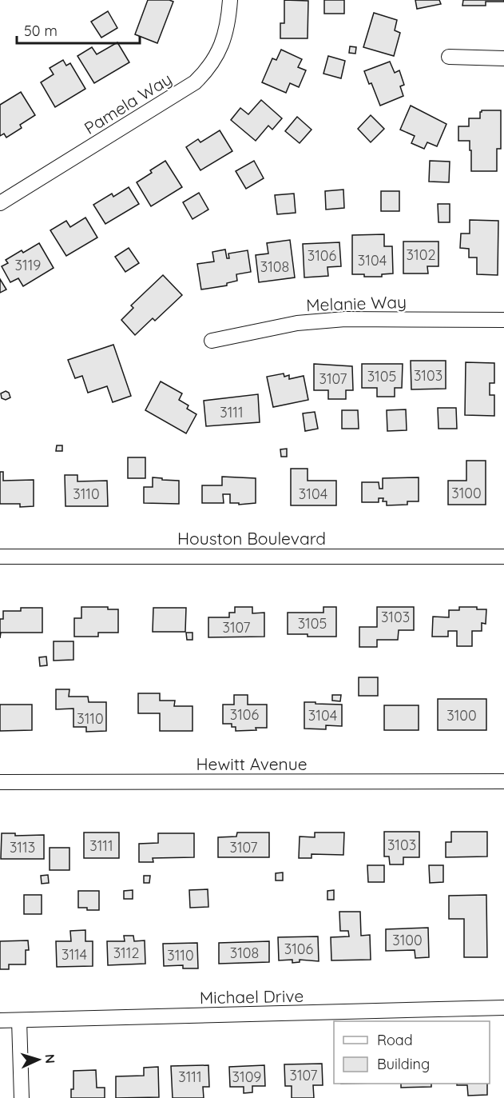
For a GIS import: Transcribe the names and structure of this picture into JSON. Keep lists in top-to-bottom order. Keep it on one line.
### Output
{"streets":{"street":["Pamela Way","Melanie Way","Houston Boulevard","Hewitt Avenue","Michael Drive"]},"house_numbers":["3102","3106","3104","3119","3108","3103","3105","3107","3111","3100","3110","3104","3103","3105","3107","3106","3104","3100","3110","3103","3111","3113","3107","3100","3106","3112","3108","3114","3110","3107","3111","3109"],"legend":["Road","Building"],"scale_bar":"50 m","north":"right"}
